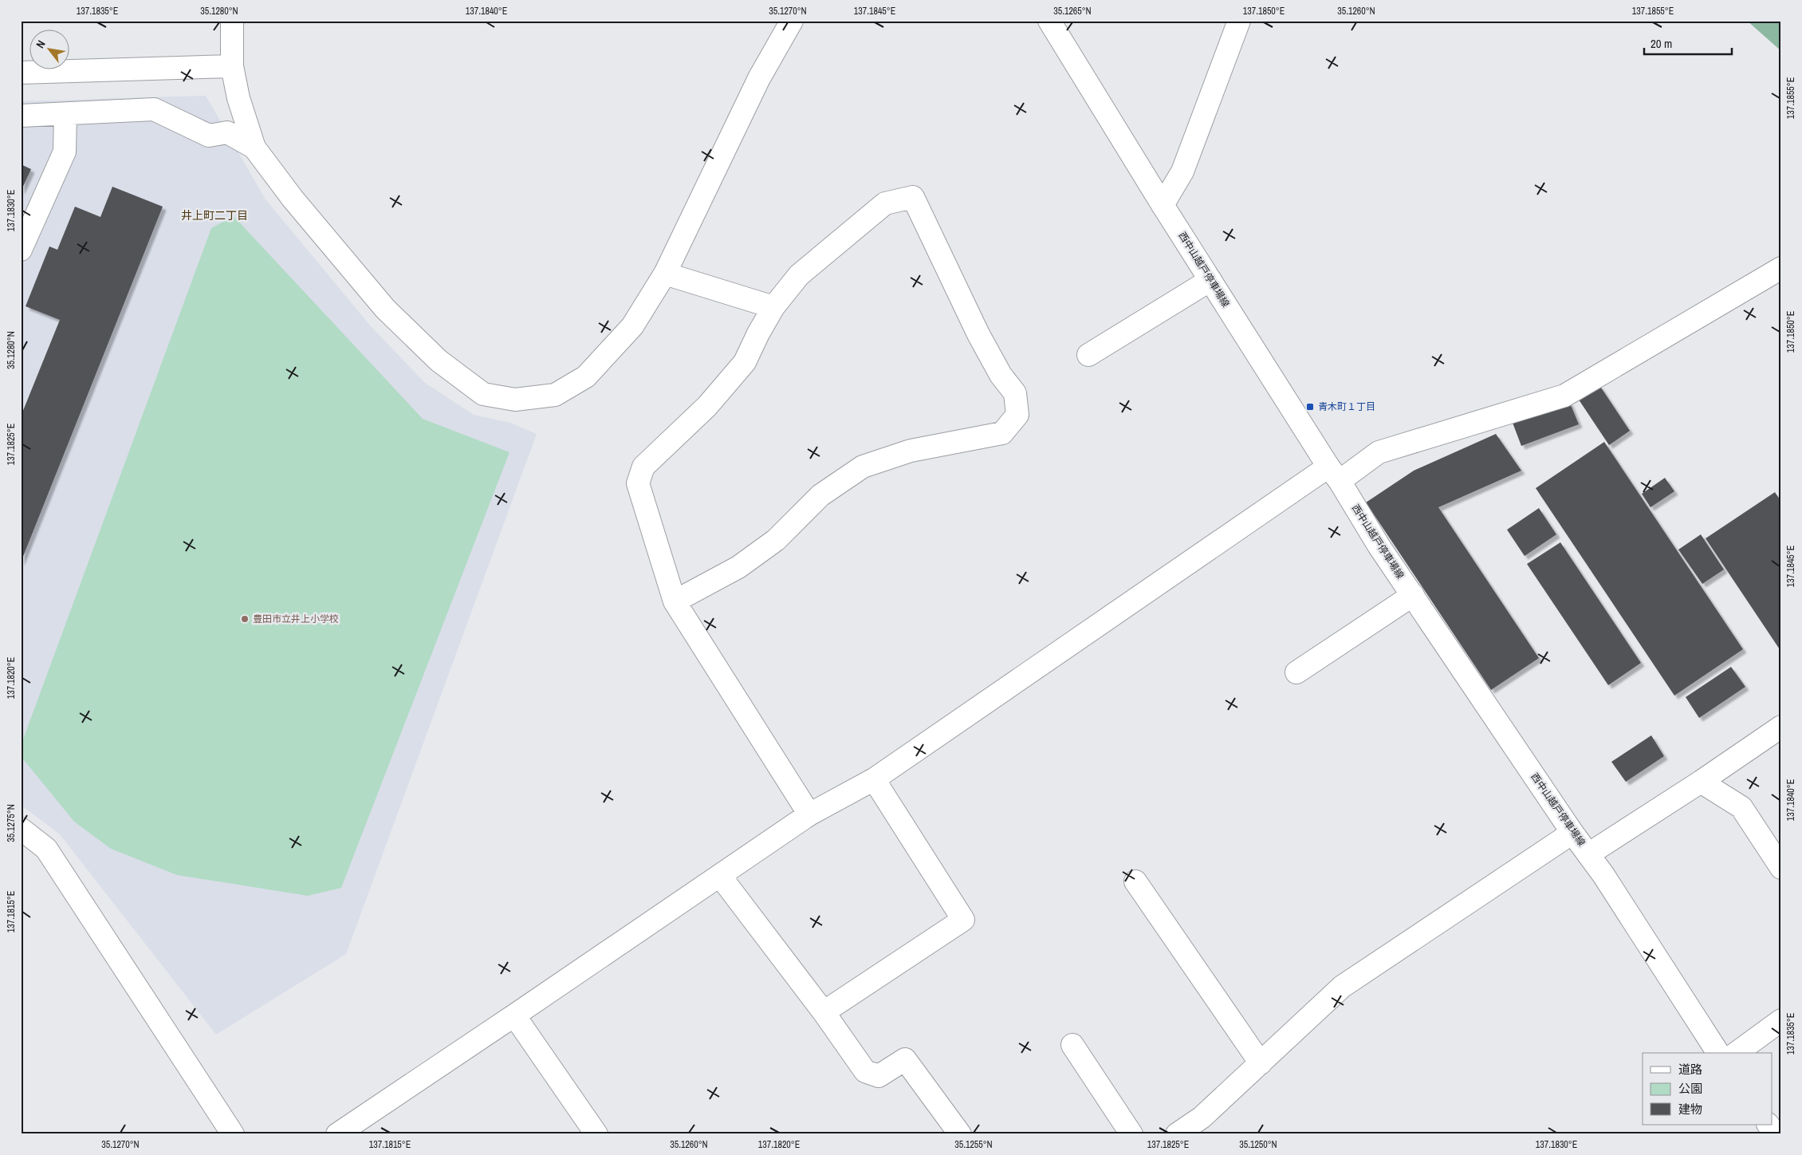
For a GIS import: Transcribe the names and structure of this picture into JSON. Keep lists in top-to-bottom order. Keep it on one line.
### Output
{"streets":{"street":["西中山越戸停車場線"]},"districts":["井上町二丁目"],"places":{"transit":["青木町１丁目"],"other":["豊田市立井上小学校"]},"legend":["道路","公園","建物"],"scale_bar":"20 m","north":"top left","coordinates":["137.1835°E","35.1280°N","137.1840°E","35.1270°N","137.1845°E","35.1265°N","137.1850°E","35.1260°N","137.1855°E","137.1830°E","137.1825°E","137.1820°E","35.1275°N","137.1815°E","35.1255°N","35.1250°N"]}
